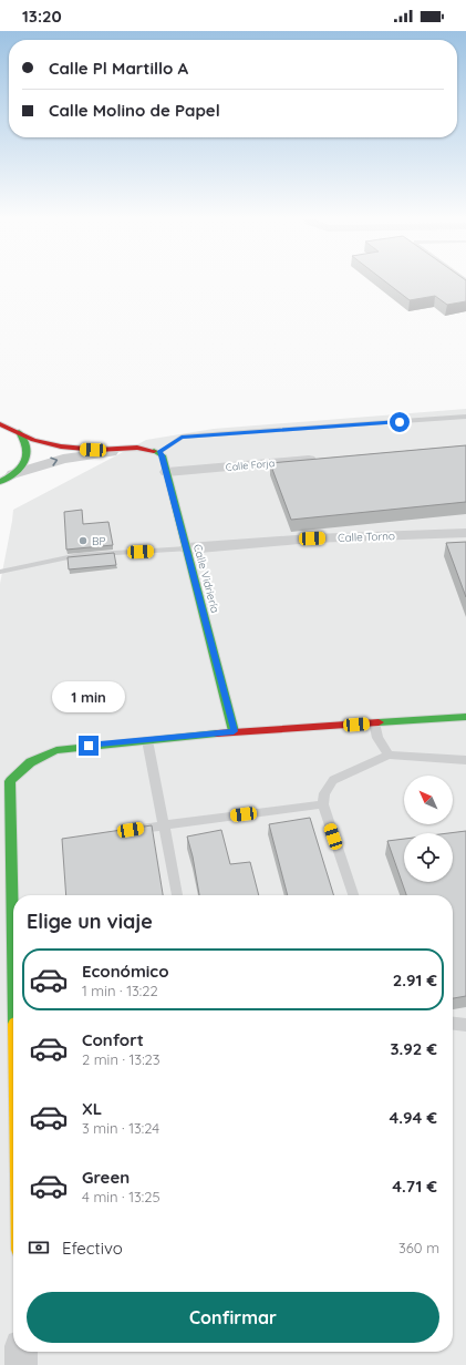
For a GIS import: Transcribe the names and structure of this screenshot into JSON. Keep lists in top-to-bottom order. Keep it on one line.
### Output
{"streets":{"street":["Calle Forja","Calle Torno","Calle Vidriería"]},"crossings":[["Calle Forja","Calle Vidriería"],["Calle Torno","Calle Vidriería"]],"places":["BP"],"north":"top left","page":{"status":"13:20","banner":["Calle Pl Martillo A","Calle Molino de Papel"],"bubble":"1 min","heading":"Elige un viaje","list":[{"name":"Económico","note":"1 min · 13:22","value":"2.91 €"},{"name":"Confort","note":"2 min · 13:23","value":"3.92 €"},{"name":"XL","note":"3 min · 13:24","value":"4.94 €"},{"name":"Green","note":"4 min · 13:25","value":"4.71 €"}],"pay":["Efectivo","360 m"],"buttons":"Confirmar"}}
